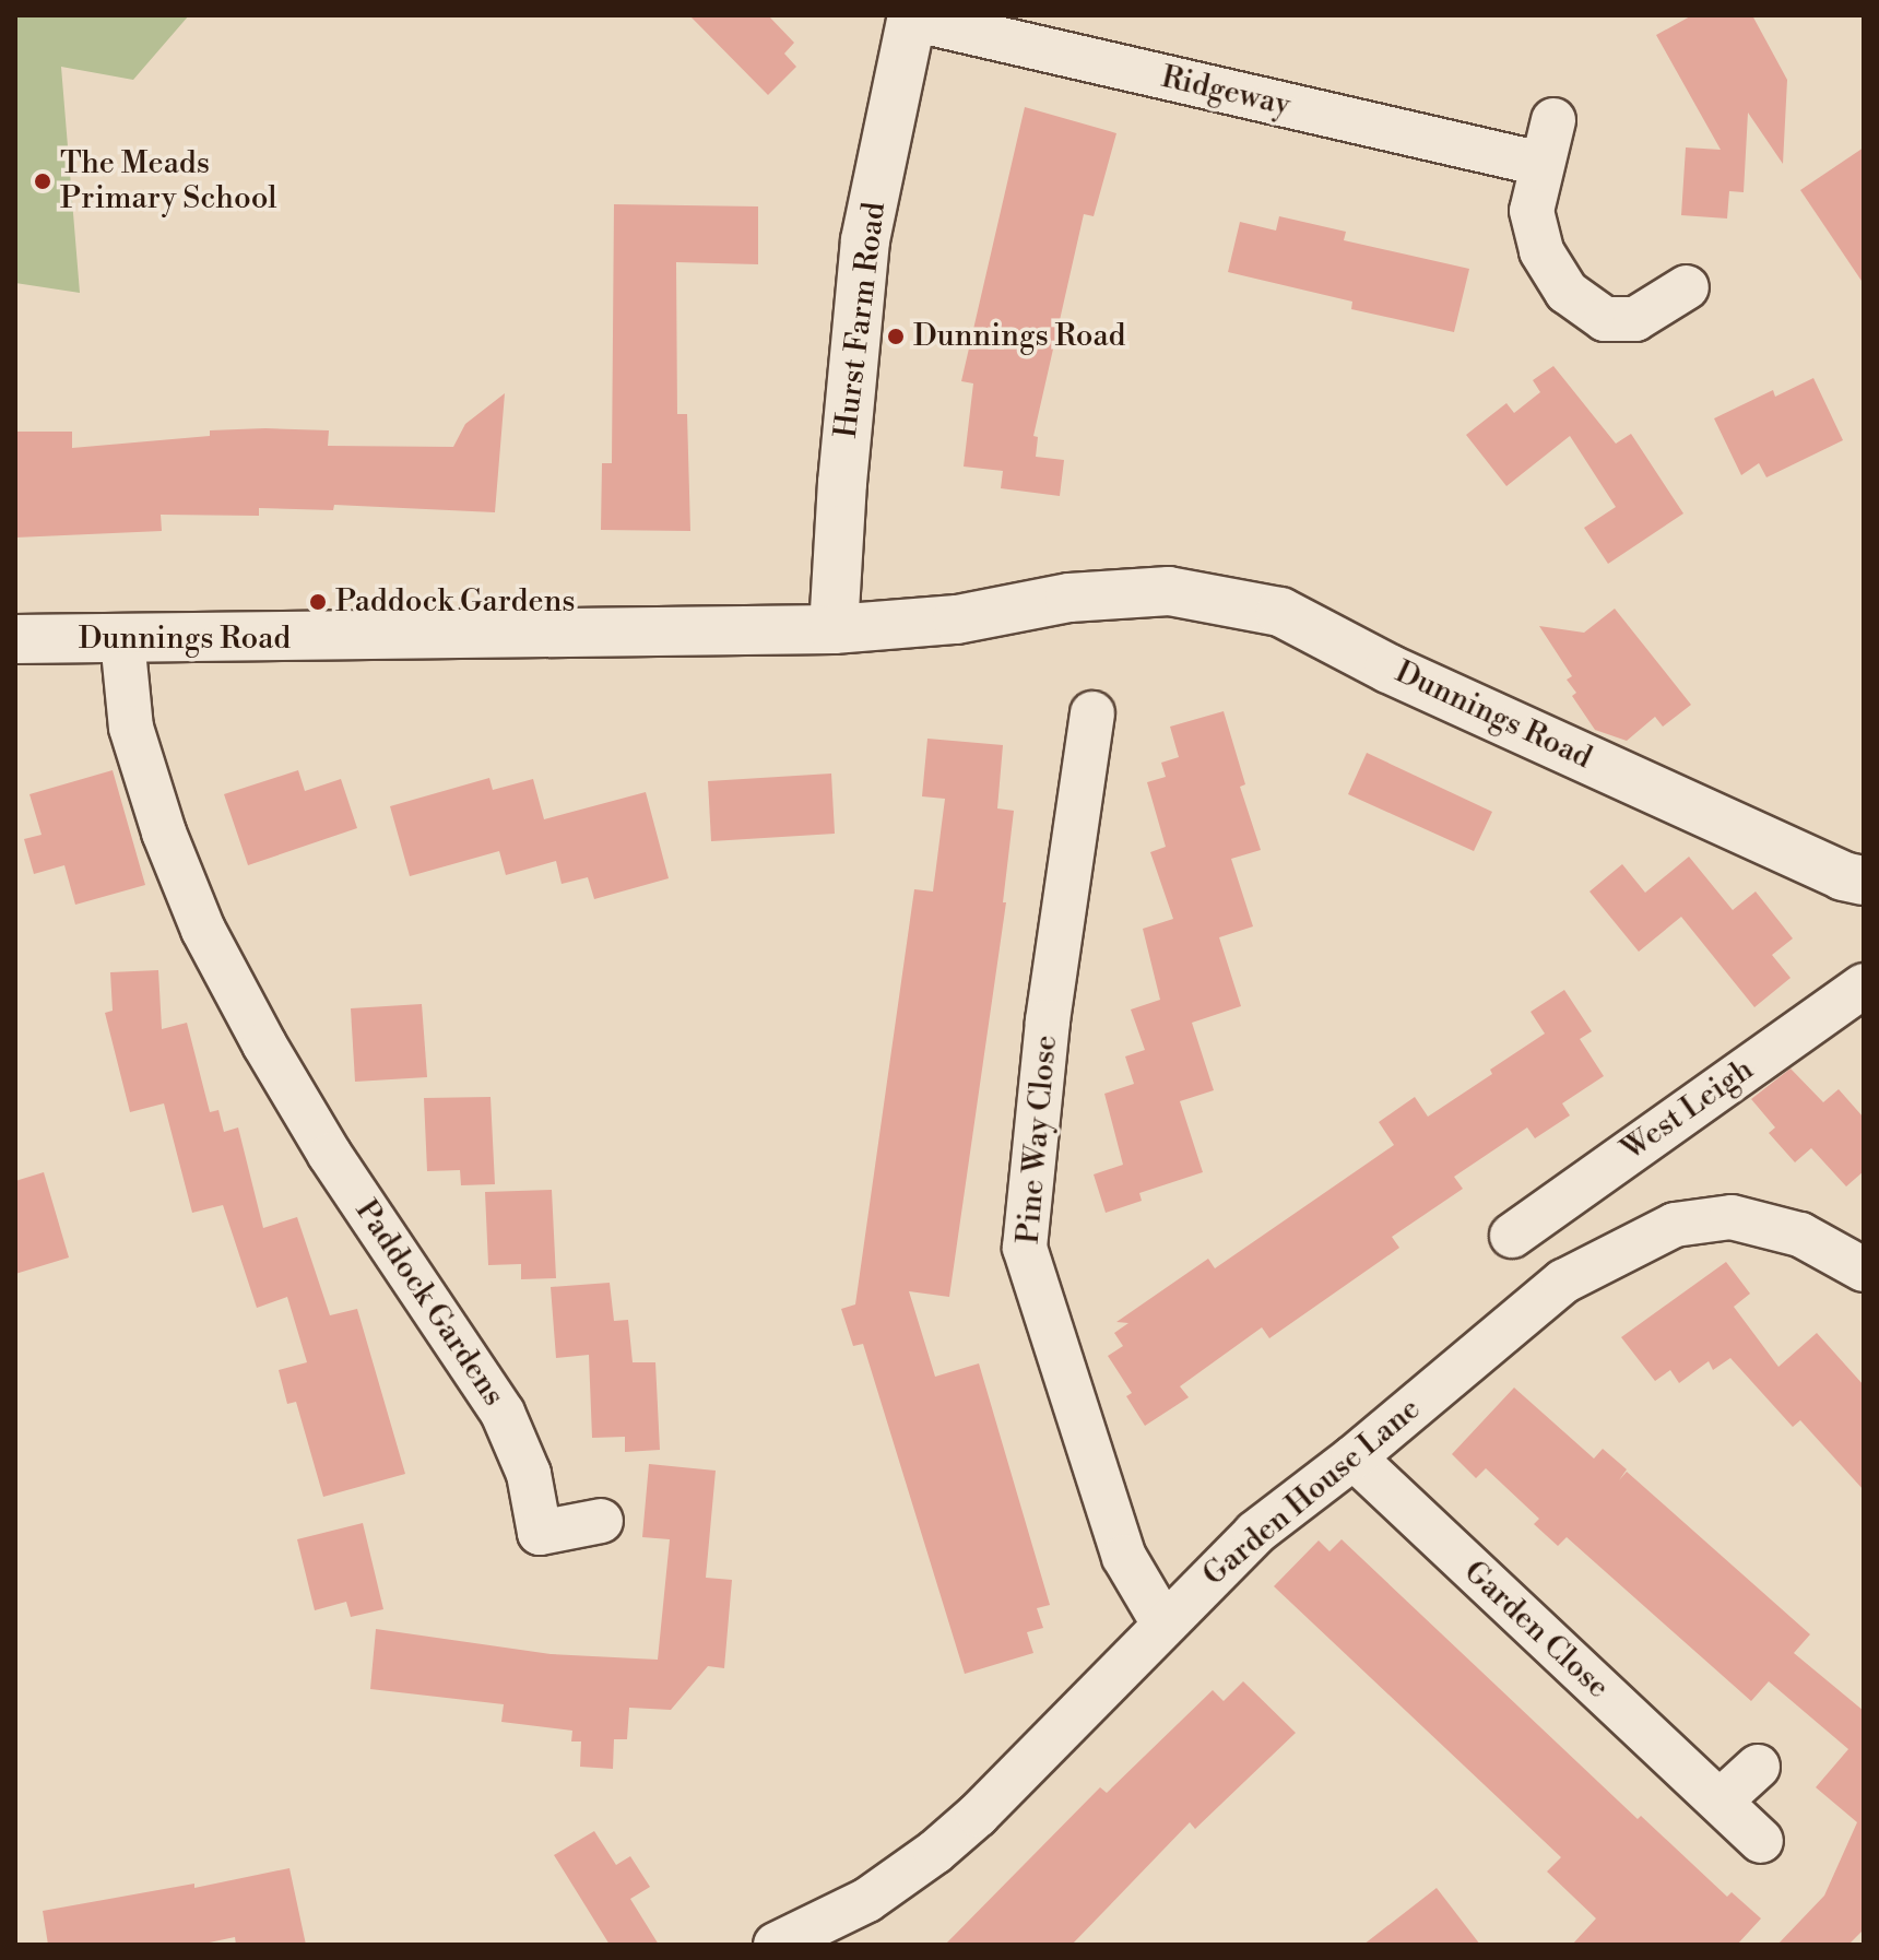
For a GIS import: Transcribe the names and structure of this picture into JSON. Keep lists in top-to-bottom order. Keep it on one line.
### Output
{"streets":{"street":["Ridgeway","Hurst Farm Road","Dunnings Road","West Leigh","Pine Way Close","Paddock Gardens","Garden House Lane","Garden Close"]},"crossings":[["Ridgeway","Hurst Farm Road"],["Hurst Farm Road","Dunnings Road"],["Dunnings Road","Paddock Gardens"],["Pine Way Close","Garden House Lane"],["Garden House Lane","Garden Close"]],"places":["The Meads Primary School","Dunnings Road","Paddock Gardens"]}
